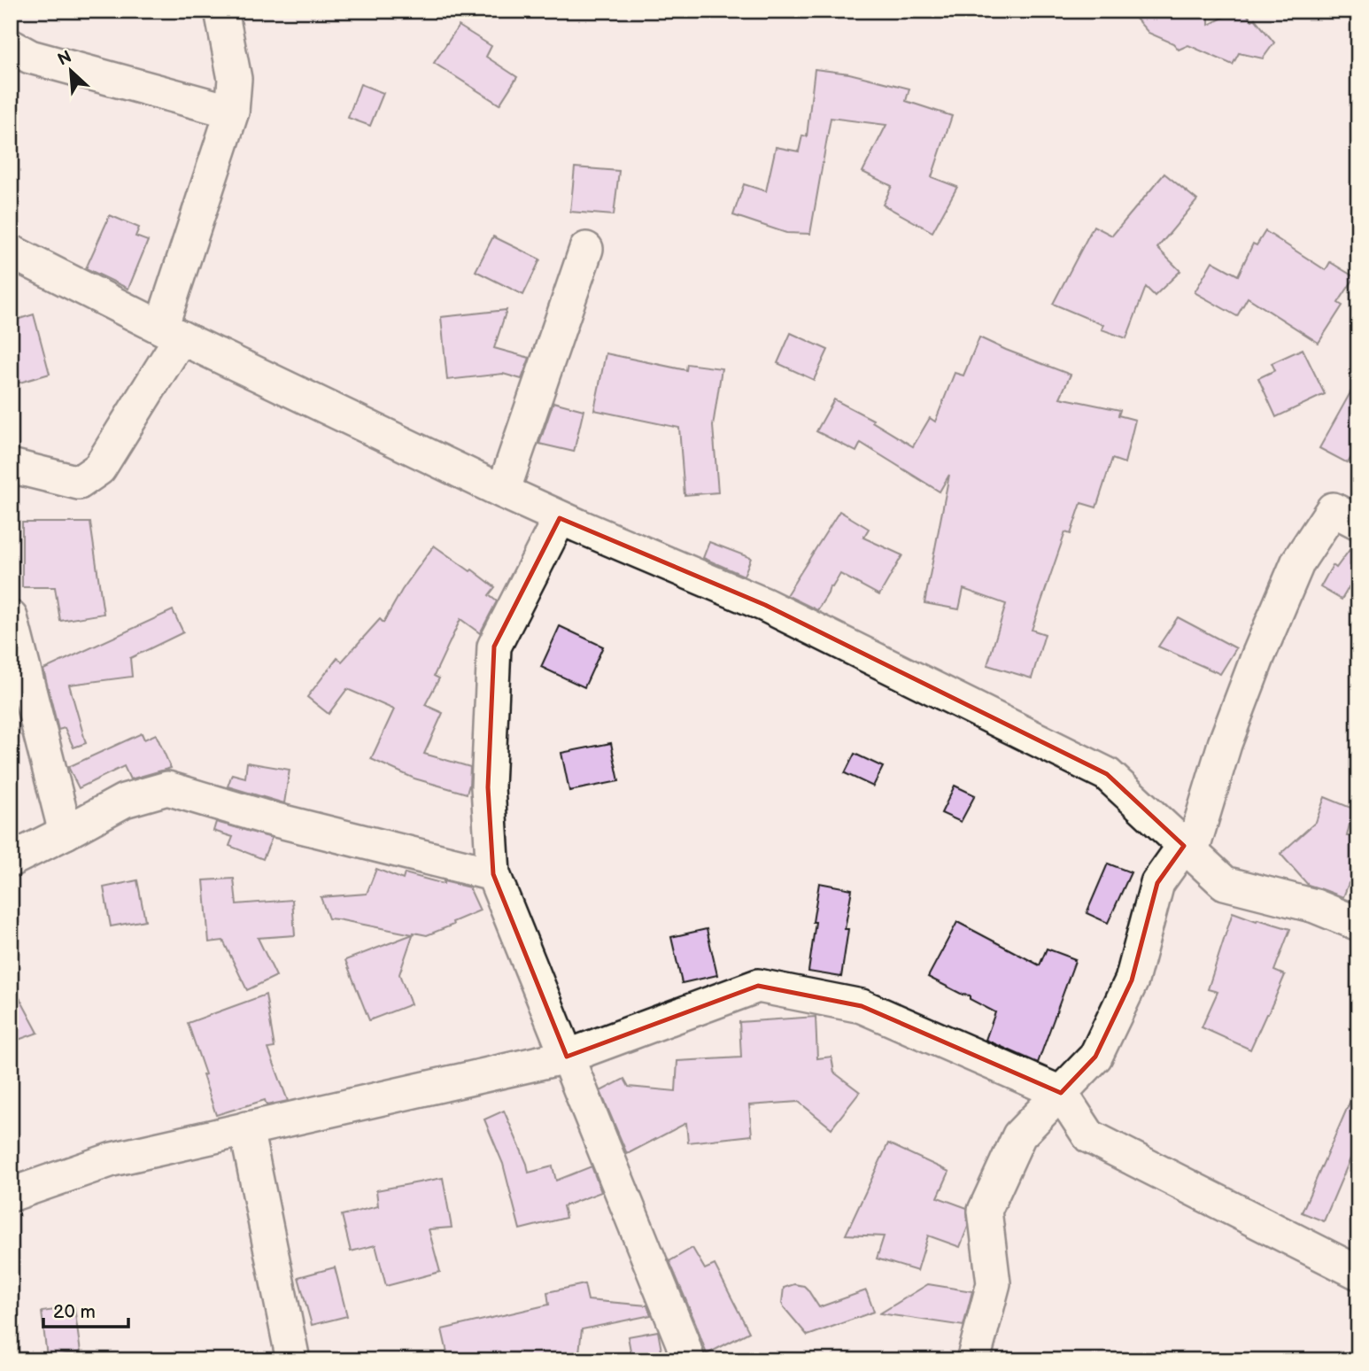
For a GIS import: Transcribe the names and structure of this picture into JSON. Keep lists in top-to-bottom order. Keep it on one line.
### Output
{"scale_bar":"20 m","north":"top left"}
